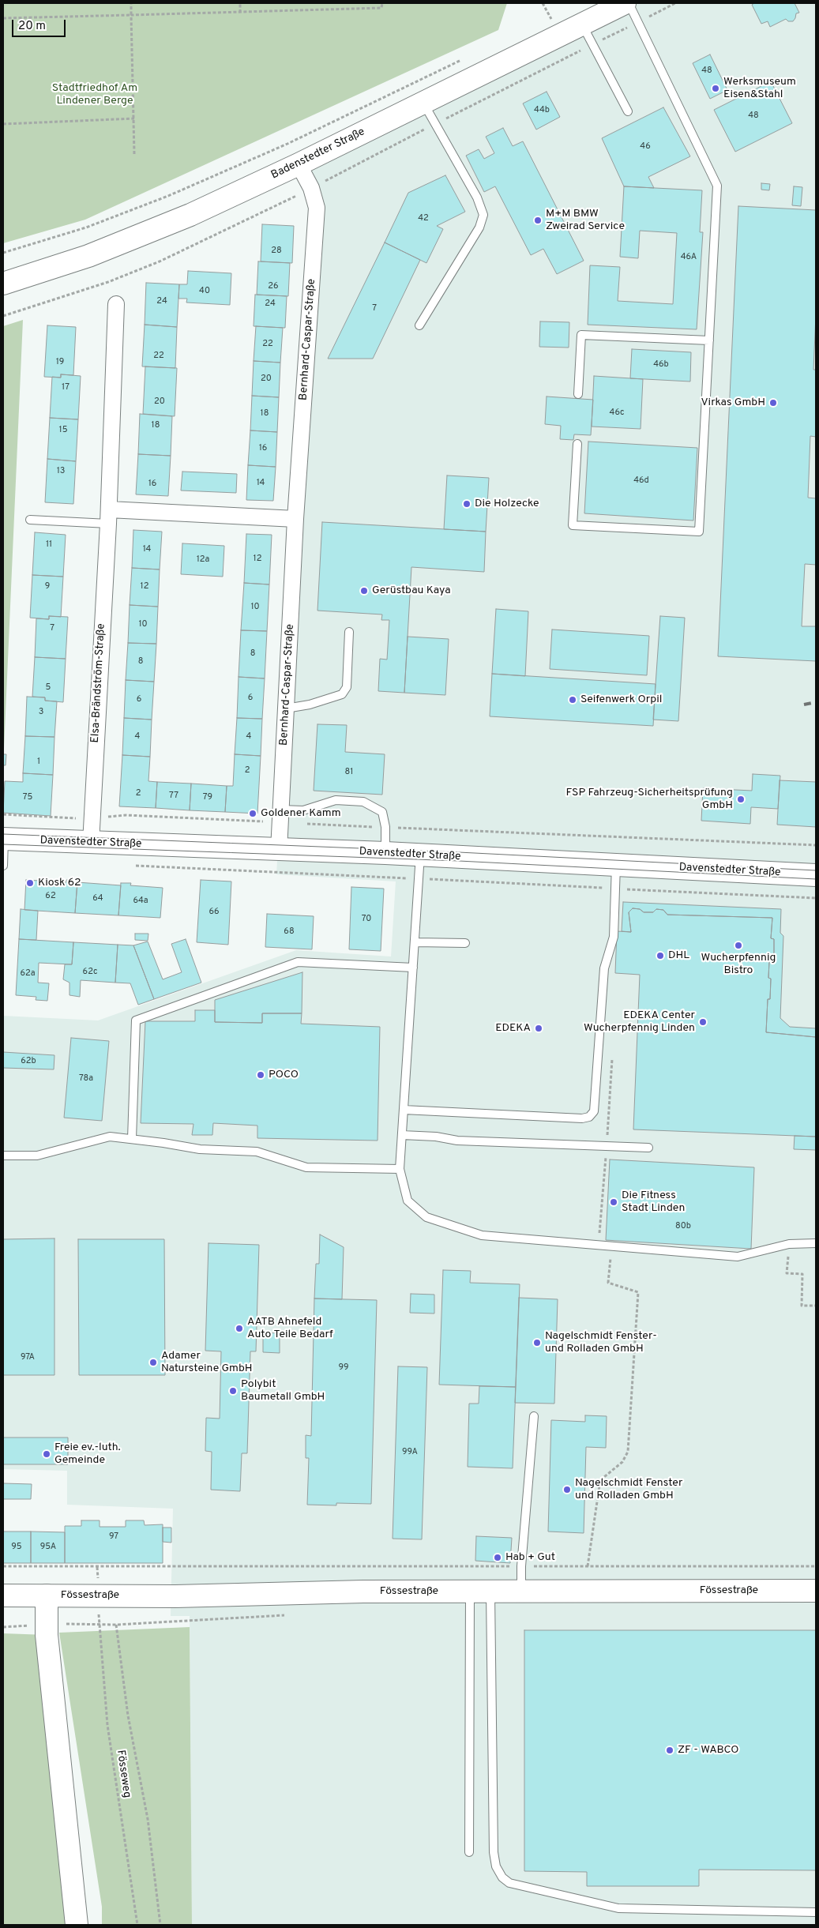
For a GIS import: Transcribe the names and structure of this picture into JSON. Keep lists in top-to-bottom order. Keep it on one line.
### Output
{"streets":{"main road":["Badenstedter Straße","Davenstedter Straße","Fössestraße"],"street":["Bernhard-Caspar-Straße","Elsa-Brändström-Straße"],"path":["Fösseweg"]},"crossings":[["Badenstedter Straße","Bernhard-Caspar-Straße"],["Bernhard-Caspar-Straße","Davenstedter Straße"],["Elsa-Brändström-Straße","Davenstedter Straße"]],"parks":["Stadtfriedhof Am Lindener Berge"],"places":["Werksmuseum Eisen&Stahl","M+M BMW Zweirad Service","Virkas GmbH","Die Holzecke","Gerüstbau Kaya","Seifenwerk Orpil","FSP Fahrzeug-Sicherheitsprüfung GmbH","Goldener Kamm","Kiosk 62","Wucherpfennig Bistro","DHL","EDEKA Center Wucherpfennig Linden","EDEKA","POCO","Die Fitness Stadt Linden","AATB Ahnefeld Auto Teile Bedarf","Nagelschmidt Fenster- und Rolladen GmbH","Adamer Natursteine GmbH","Polybit Baumetall GmbH","Freie ev.-luth. Gemeinde","Nagelschmidt Fenster und Rolladen GmbH","Hab + Gut","ZF - WABCO"],"house_numbers":["48","44b","48","46","42","28","46A","26","40","24","24","7","22","22","19","46b","20","17","20","46c","18","18","15","16","13","46d","14","16","11","14","12","12a","9","12","10","10","7","8","8","5","6","6","3","4","4","1","2","81","2","77","75","79","62","64","64a","66","70","68","62c","62a","62b","78a","80b","97A","99","99A","97","95","95A"],"scale_bar":"20 m"}
